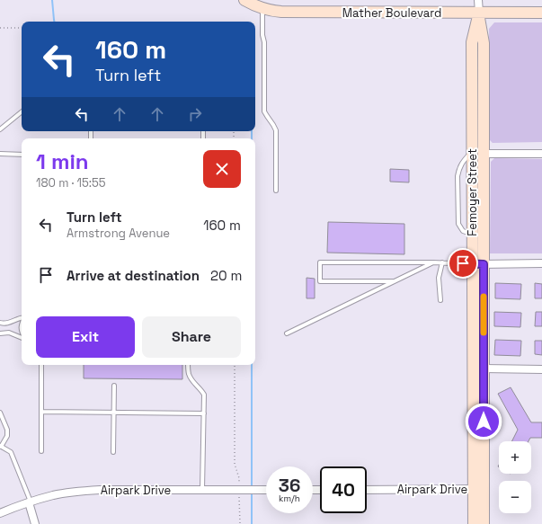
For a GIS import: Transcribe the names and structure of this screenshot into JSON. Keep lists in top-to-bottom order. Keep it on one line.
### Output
{"streets":{"street":["Mather Boulevard","Femoyer Street","Airpark Drive"]},"crossings":[["Mather Boulevard","Femoyer Street"],["Femoyer Street","Airpark Drive"]],"page":{"turn":["160 m","Turn left"],"heading":["1 min","180 m · 15:55"],"list":[{"name":"Turn left","note":"Armstrong Avenue","value":"160 m"},{"name":"Arrive at destination","value":"20 m"}],"buttons":["Exit","Share"],"map_buttons":["+","−"],"speed":"36 km/h","limit":"40"}}
